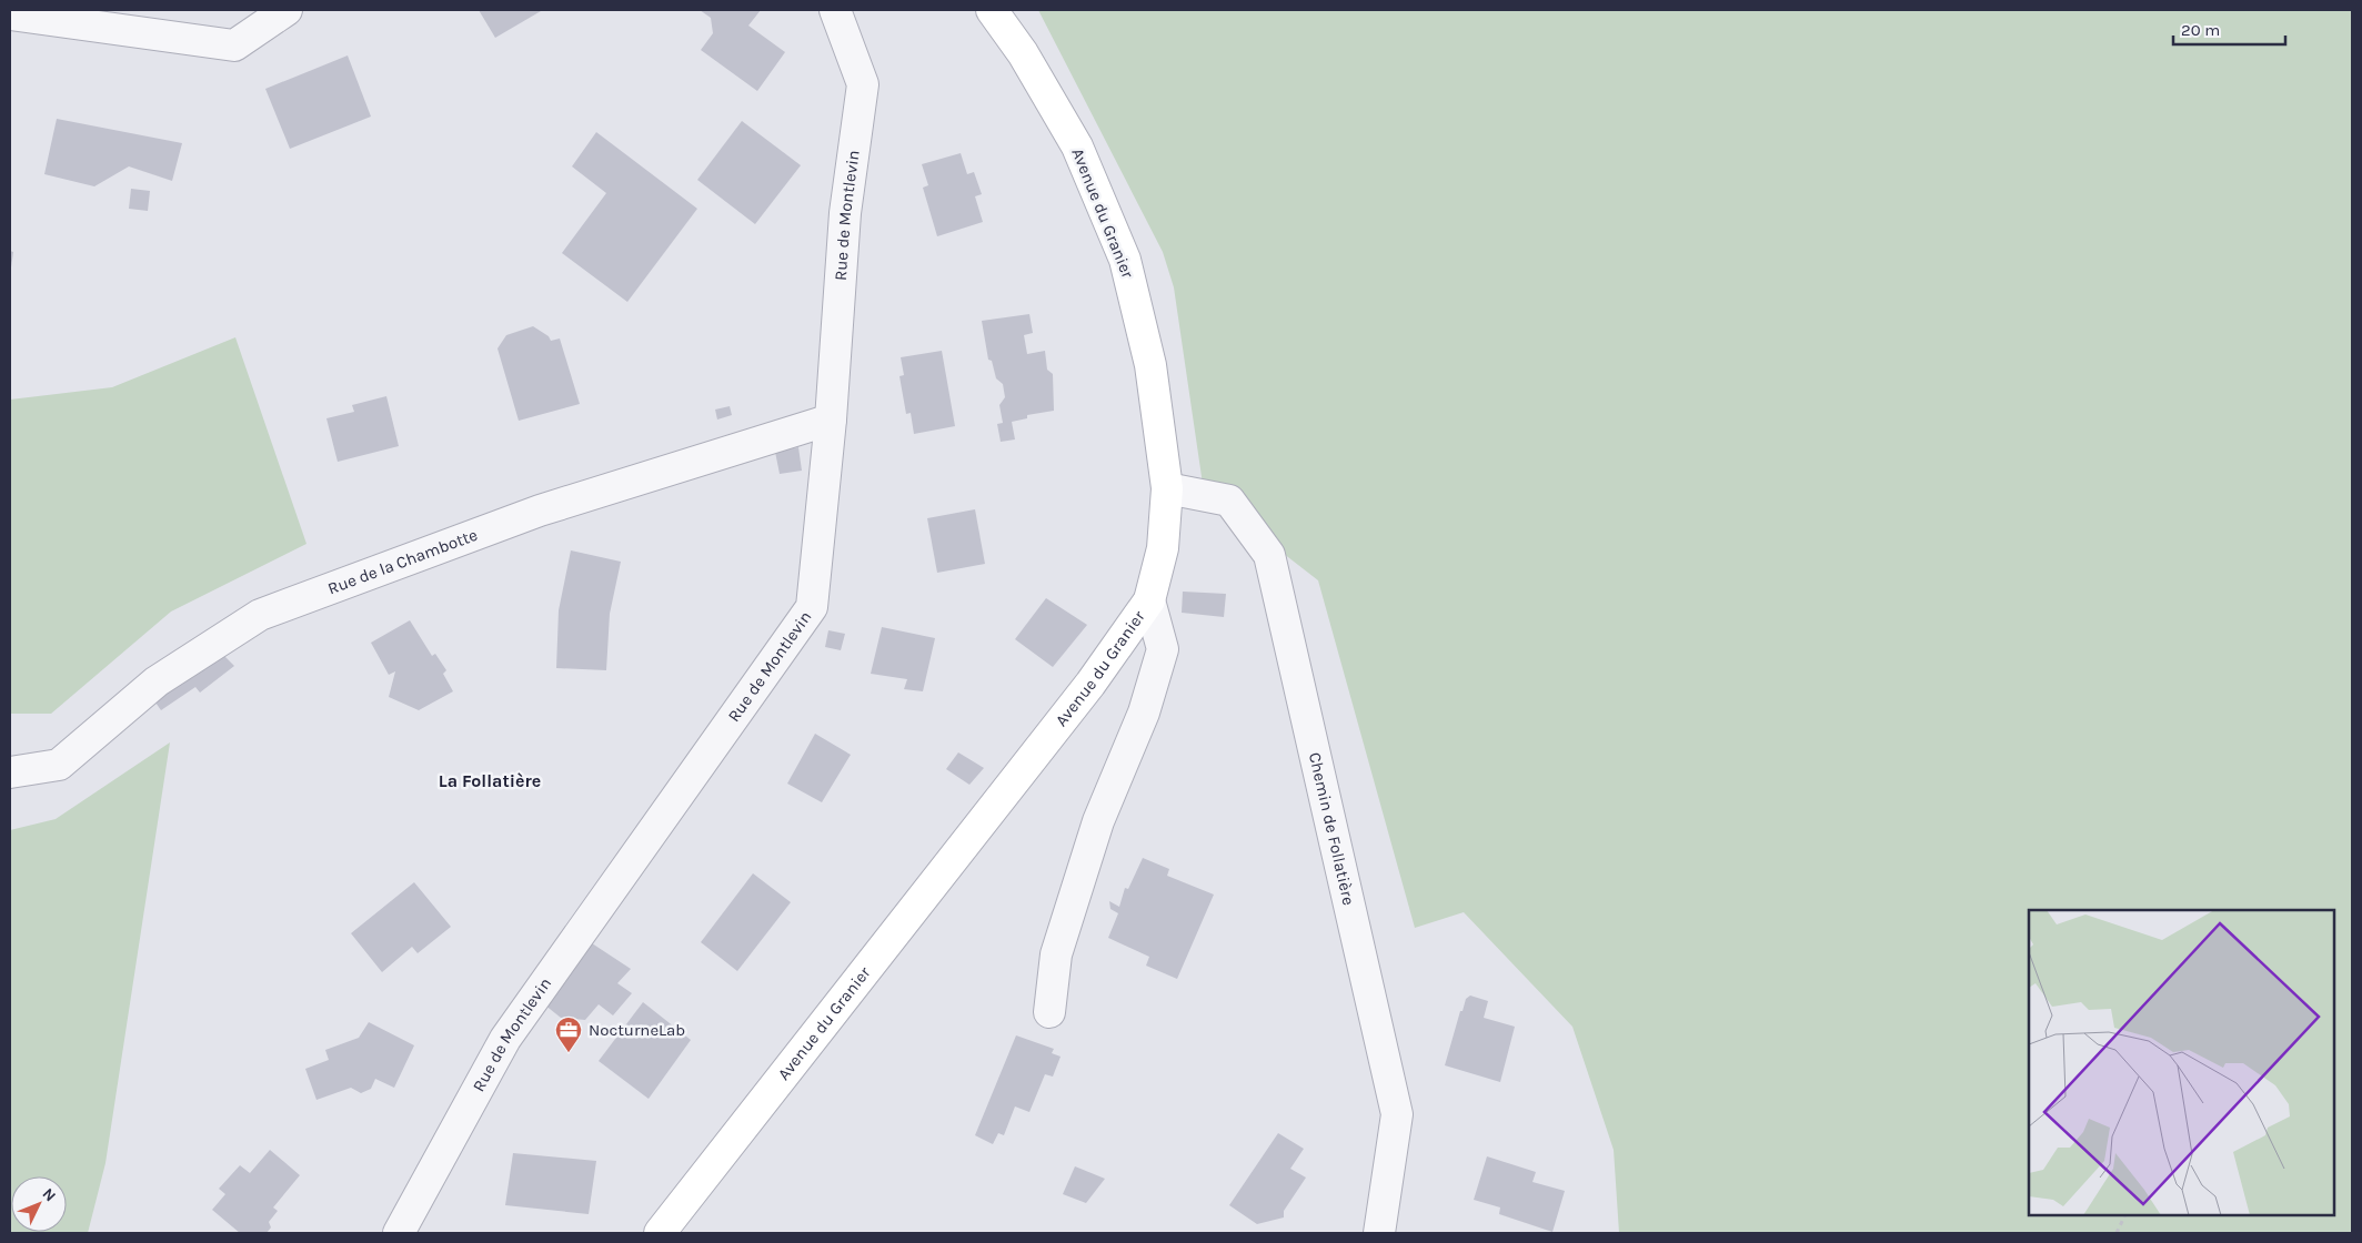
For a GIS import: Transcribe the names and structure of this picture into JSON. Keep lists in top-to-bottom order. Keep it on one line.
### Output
{"streets":{"main road":["Avenue du Granier"],"street":["Rue de Montlevin","Rue de la Chambotte","Chemin de Follatière"]},"crossings":[["Avenue du Granier","Chemin de Follatière"],["Rue de Montlevin","Rue de la Chambotte"]],"districts":["La Follatière"],"places":{"office":["NocturneLab"]},"scale_bar":"20 m","north":"top right"}
